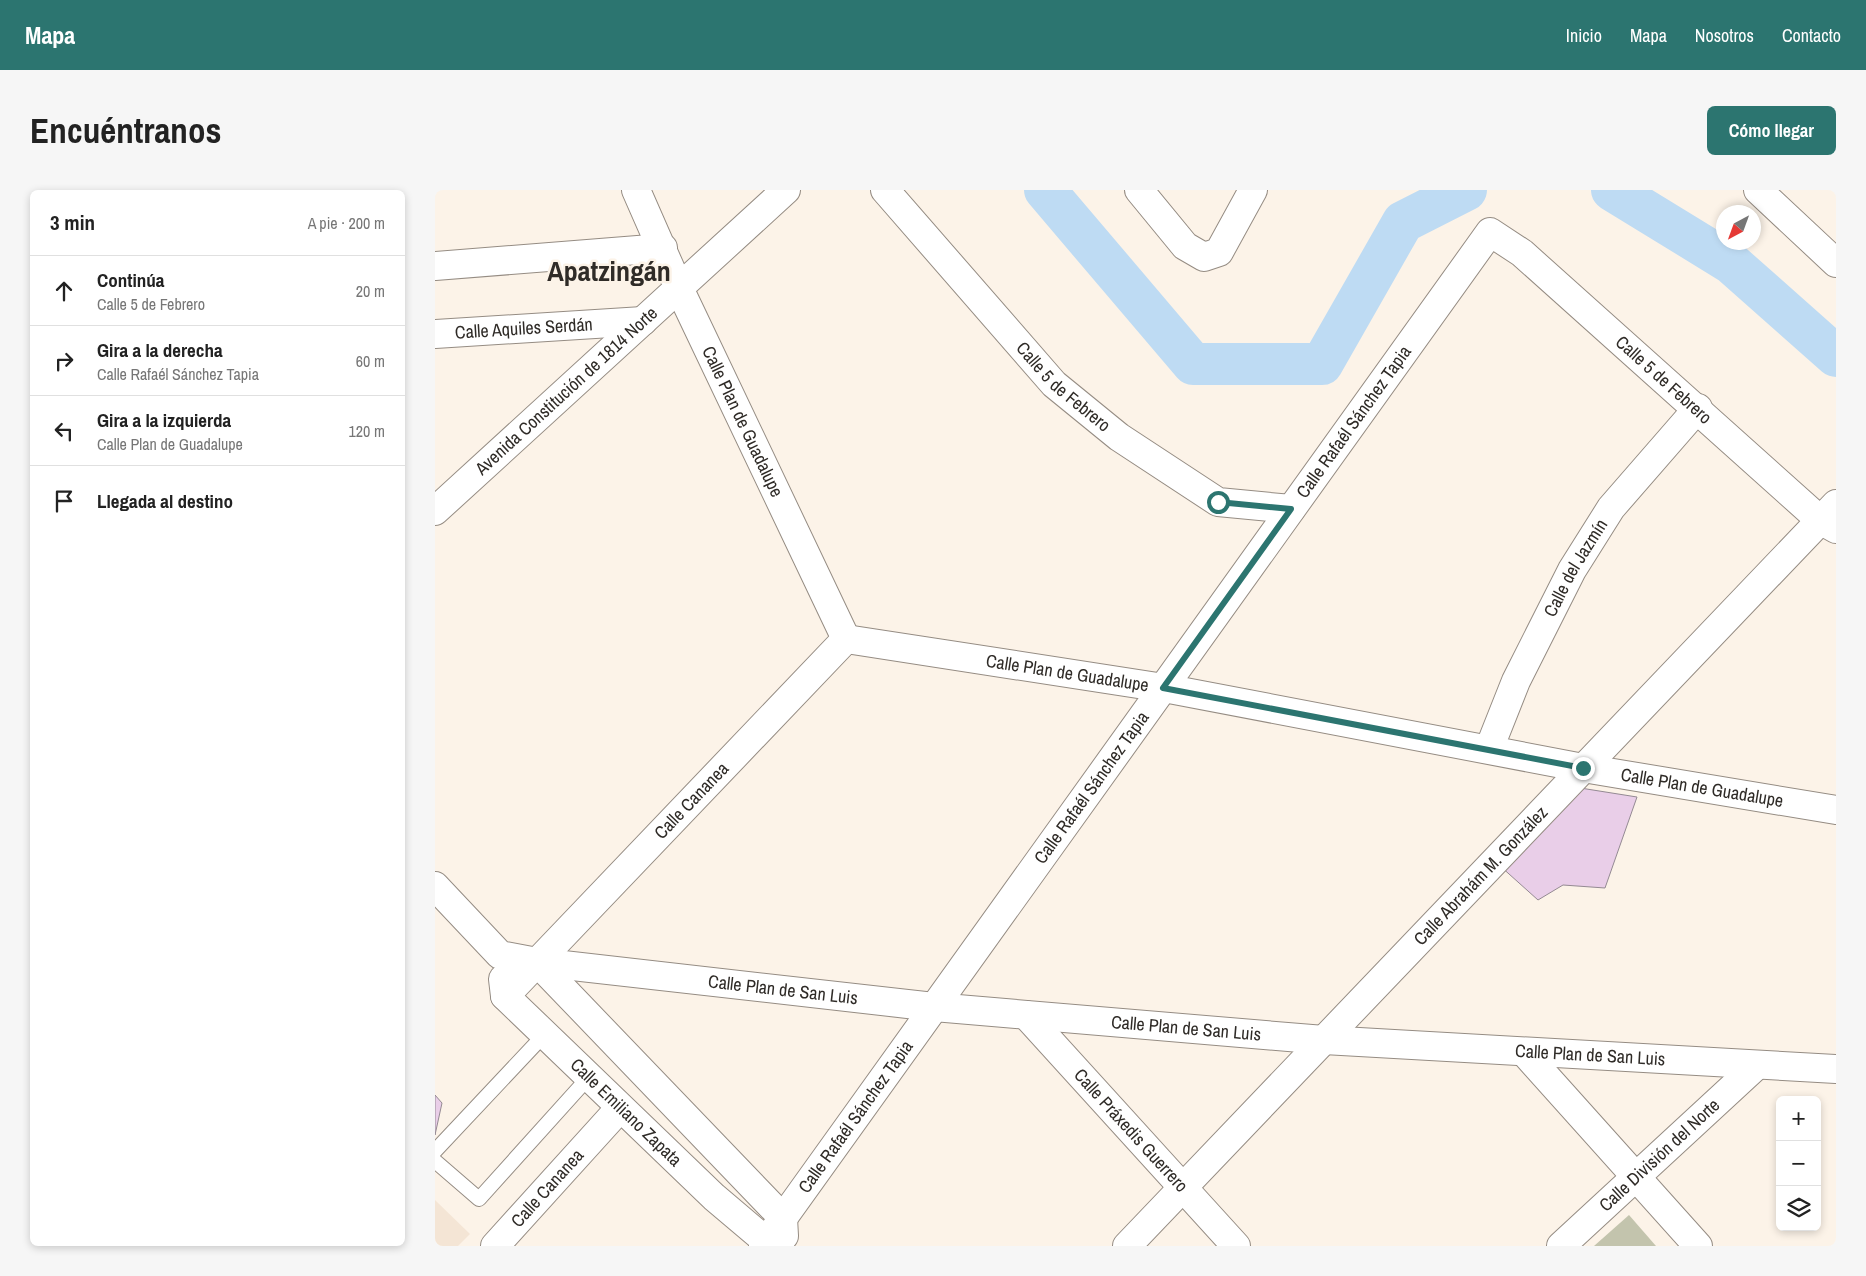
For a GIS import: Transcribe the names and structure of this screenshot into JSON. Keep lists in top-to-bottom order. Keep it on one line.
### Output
{"streets":{"street":["Calle Aquiles Serdán","Calle 5 de Febrero","Avenida Constitución de 1814 Norte","Calle Plan de Guadalupe","Calle Rafaél Sánchez Tapia","Calle del Jazmín","Calle Cananea","Calle Abrahám M. González","Calle Plan de San Luis","Calle Emiliano Zapata","Calle Práxedis Guerrero","Calle División del Norte"]},"crossings":[["Calle Aquiles Serdán","Avenida Constitución de 1814 Norte"],["Calle 5 de Febrero","Calle Rafaél Sánchez Tapia"],["Calle 5 de Febrero","Calle del Jazmín"],["Calle 5 de Febrero","Calle Abrahám M. González"],["Avenida Constitución de 1814 Norte","Calle Plan de Guadalupe"],["Calle Plan de Guadalupe","Calle Rafaél Sánchez Tapia"],["Calle Plan de Guadalupe","Calle del Jazmín"],["Calle Plan de Guadalupe","Calle Cananea"],["Calle Plan de Guadalupe","Calle Abrahám M. González"],["Calle Rafaél Sánchez Tapia","Calle Plan de San Luis"],["Calle Rafaél Sánchez Tapia","Calle Emiliano Zapata"],["Calle Cananea","Calle Plan de San Luis"],["Calle Cananea","Calle Emiliano Zapata"],["Calle Abrahám M. González","Calle Plan de San Luis"],["Calle Abrahám M. González","Calle Práxedis Guerrero"],["Calle Plan de San Luis","Calle Práxedis Guerrero"],["Calle Plan de San Luis","Calle División del Norte"]],"districts":["Apatzingán"],"north":"bottom left","page":{"header":"Mapa","nav":["Inicio","Mapa","Nosotros","Contacto"],"buttons":"Cómo llegar","title":"Encuéntranos","heading":["3 min","A pie · 200 m"],"list":[["Continúa","Calle 5 de Febrero","20 m"],["Gira a la derecha","Calle Rafaél Sánchez Tapia","60 m"],["Gira a la izquierda","Calle Plan de Guadalupe","120 m"],"Llegada al destino"],"map_buttons":["+","−"]}}
